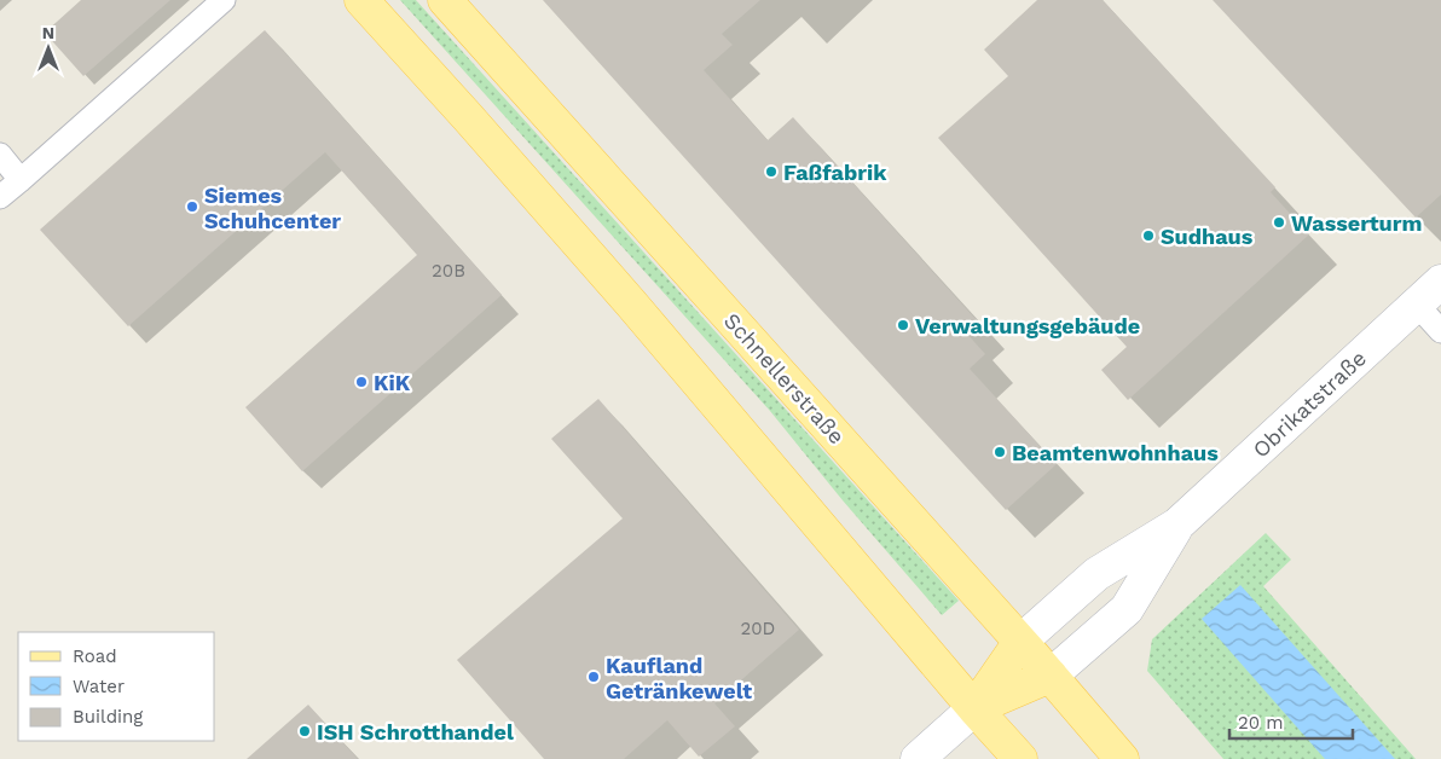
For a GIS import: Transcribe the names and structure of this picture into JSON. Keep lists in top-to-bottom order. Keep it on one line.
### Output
{"streets":{"main road":["Schnellerstraße"],"street":["Obrikatstraße"]},"crossings":[["Schnellerstraße","Obrikatstraße"]],"places":["Faßfabrik","Siemes Schuhcenter","Wasserturm","Sudhaus","Verwaltungsgebäude","KiK","Beamtenwohnhaus","Kaufland Getränkewelt","ISH Schrotthandel"],"house_numbers":["20B","20D"],"legend":["Road","Water","Building"],"scale_bar":"20 m","north":"top"}
